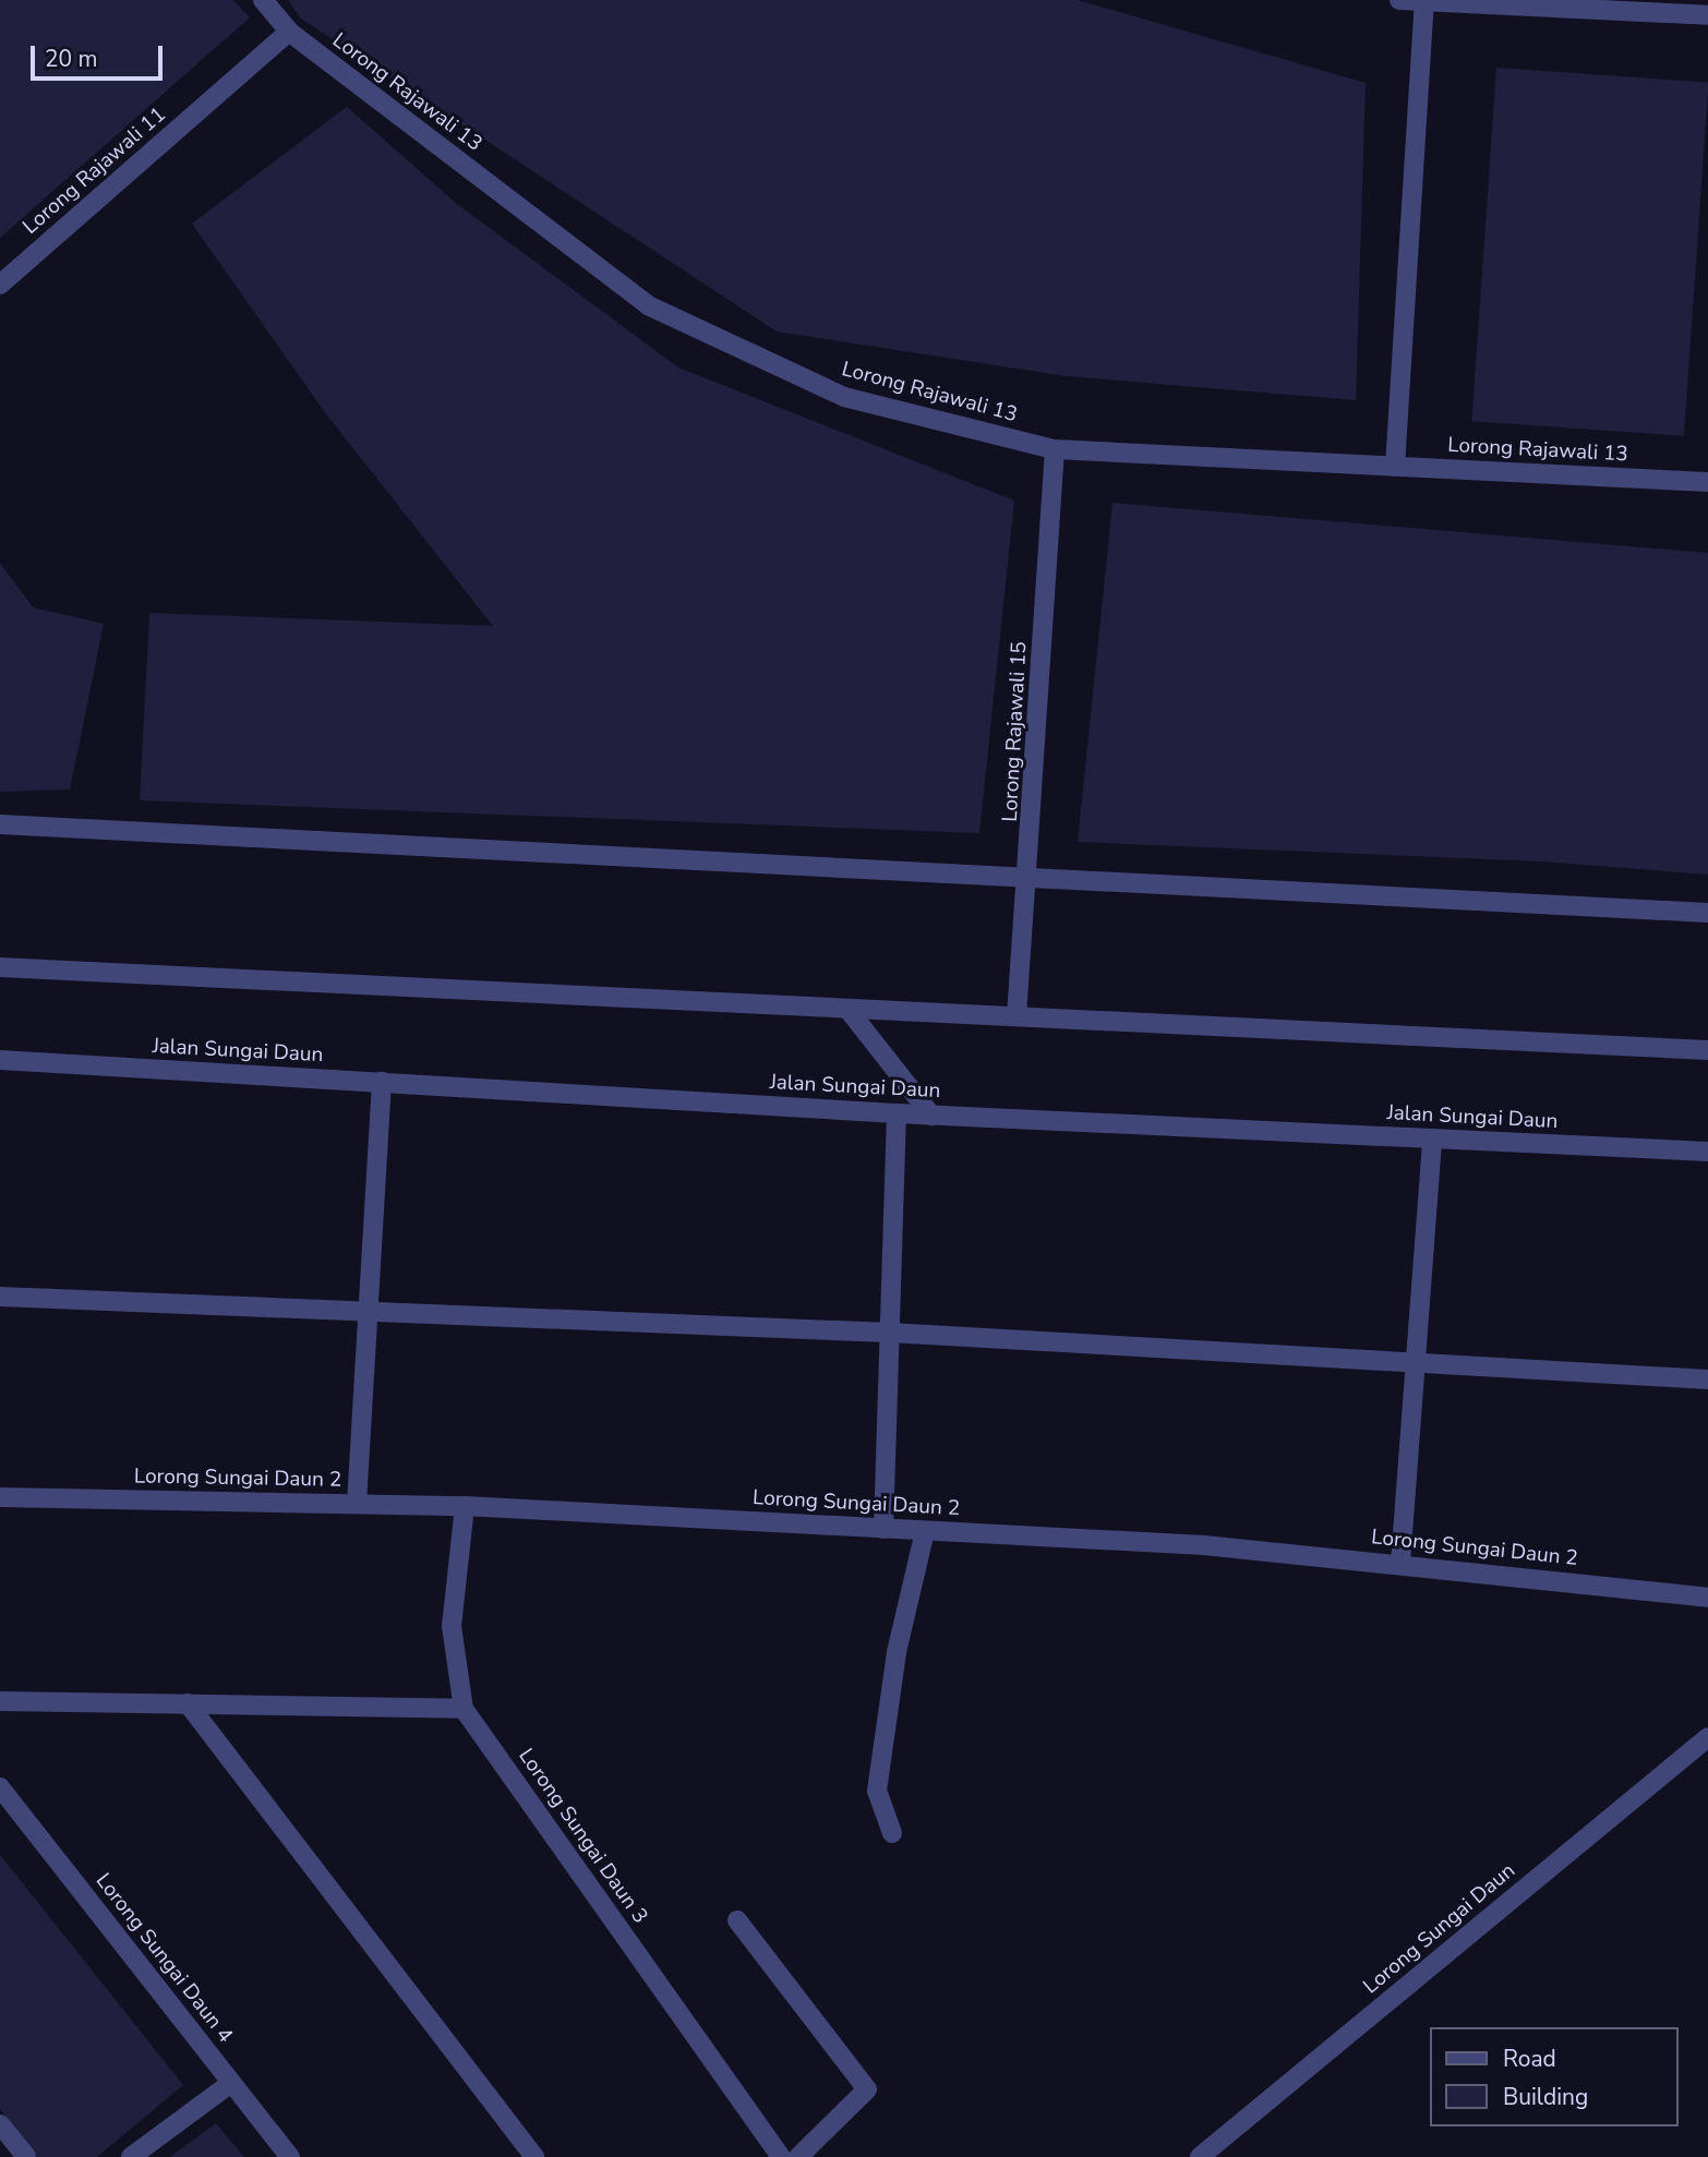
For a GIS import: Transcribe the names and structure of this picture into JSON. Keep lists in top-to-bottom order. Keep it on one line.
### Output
{"streets":{"street":["Lorong Rajawali 13","Lorong Rajawali 11","Lorong Rajawali 15","Jalan Sungai Daun","Lorong Sungai Daun 2","Lorong Sungai Daun 3","Lorong Sungai Daun","Lorong Sungai Daun 4"]},"crossings":[["Lorong Rajawali 13","Lorong Rajawali 11"],["Lorong Rajawali 13","Lorong Rajawali 15"],["Lorong Sungai Daun 2","Lorong Sungai Daun 3"]],"legend":["Road","Building"],"scale_bar":"20 m"}
